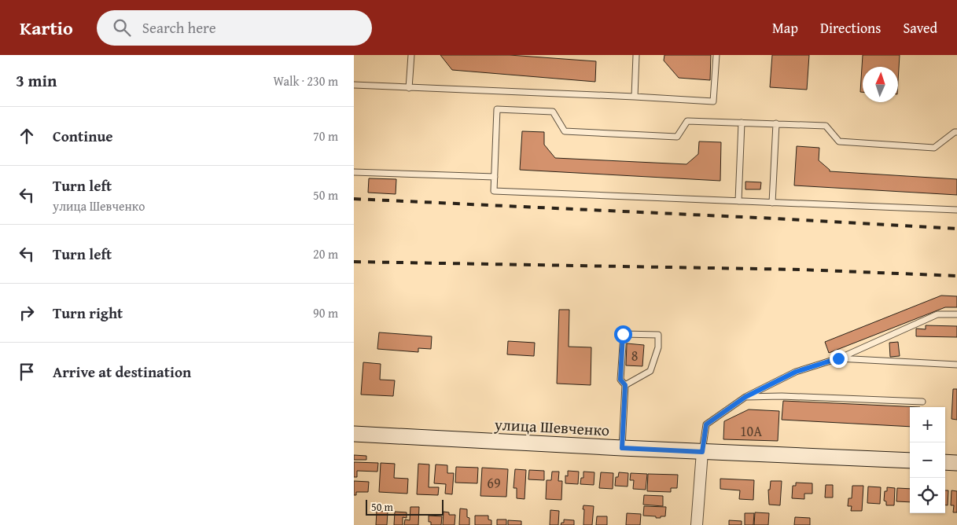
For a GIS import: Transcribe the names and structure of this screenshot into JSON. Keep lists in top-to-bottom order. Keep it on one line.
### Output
{"streets":{"main road":["улица Шевченко"]},"house_numbers":["8","10А","69"],"scale_bar":"50 m","north":"top","page":{"header":"Kartio","search":"Search here","nav":["Map","Directions","Saved"],"heading":["3 min","Walk · 230 m"],"list":[["Continue","70 m"],["Turn left","улица Шевченко","50 m"],["Turn left","20 m"],["Turn right","90 m"],"Arrive at destination"],"map_buttons":["+","−"],"scale":"50 m"}}
